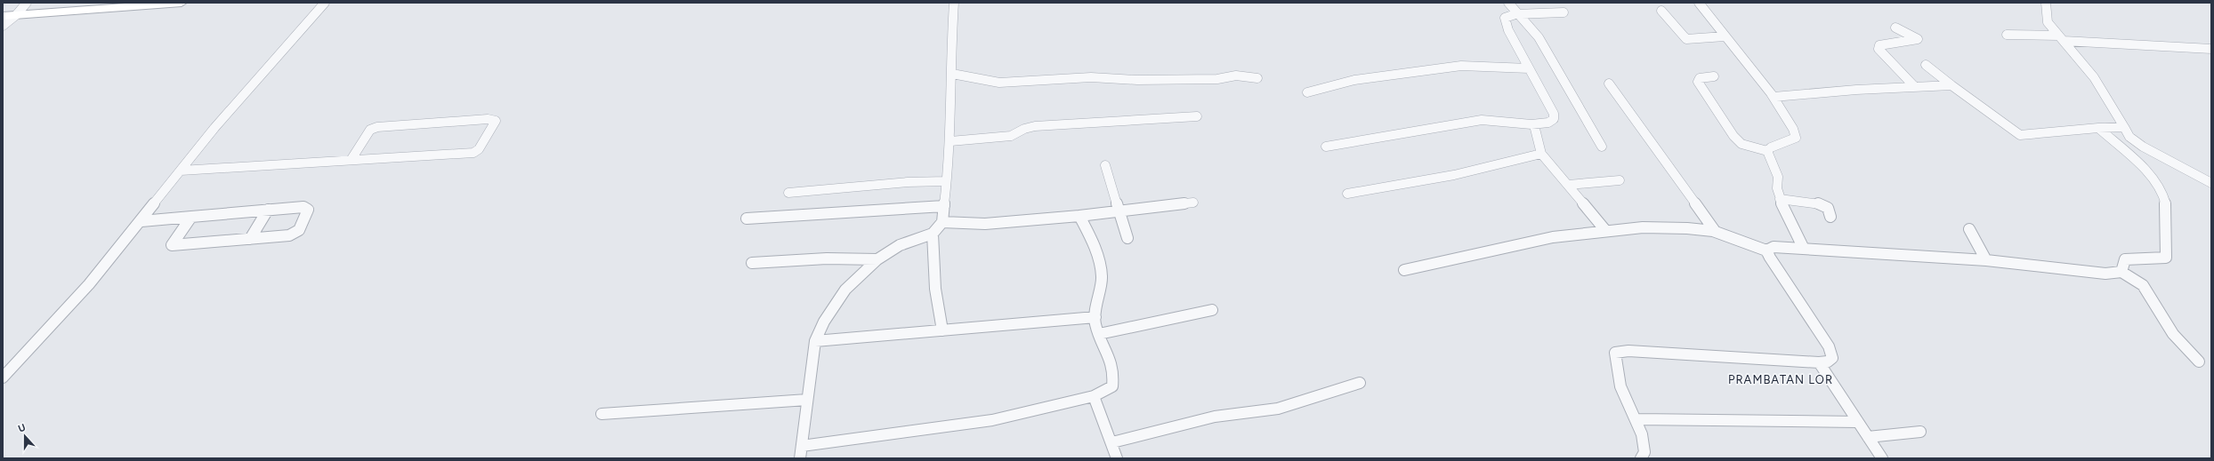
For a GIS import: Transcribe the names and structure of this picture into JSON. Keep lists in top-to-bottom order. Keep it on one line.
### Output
{"districts":["PRAMBATAN LOR"],"north":"top"}
